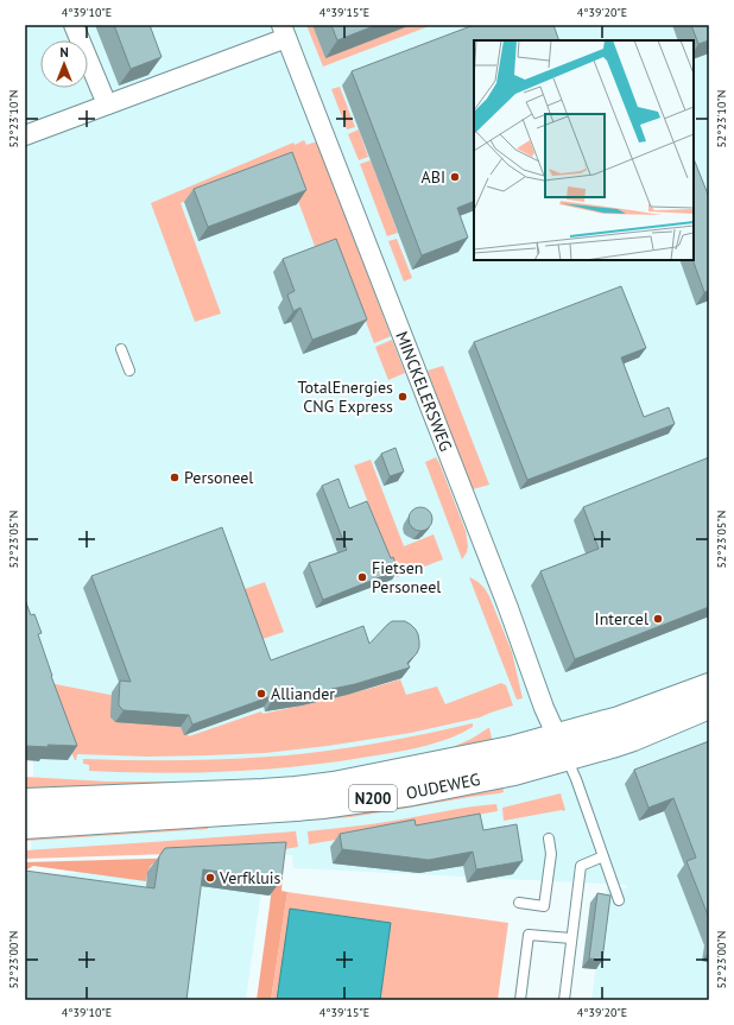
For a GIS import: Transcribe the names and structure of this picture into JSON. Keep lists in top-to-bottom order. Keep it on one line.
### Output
{"streets":{"main road":["OUDEWEG","N200"],"street":["MINCKELERSWEG"]},"crossings":[["MINCKELERSWEG","OUDEWEG"]],"places":["ABI","TotalEnergies CNG Express","Personeel","Fietsen Personeel","Intercel","Alliander","Verfkluis"],"north":"top","coordinates":["4°39'10\"E","4°39'15\"E","4°39'20\"E","52°23'10\"N","52°23'05\"N","52°23'00\"N"]}
